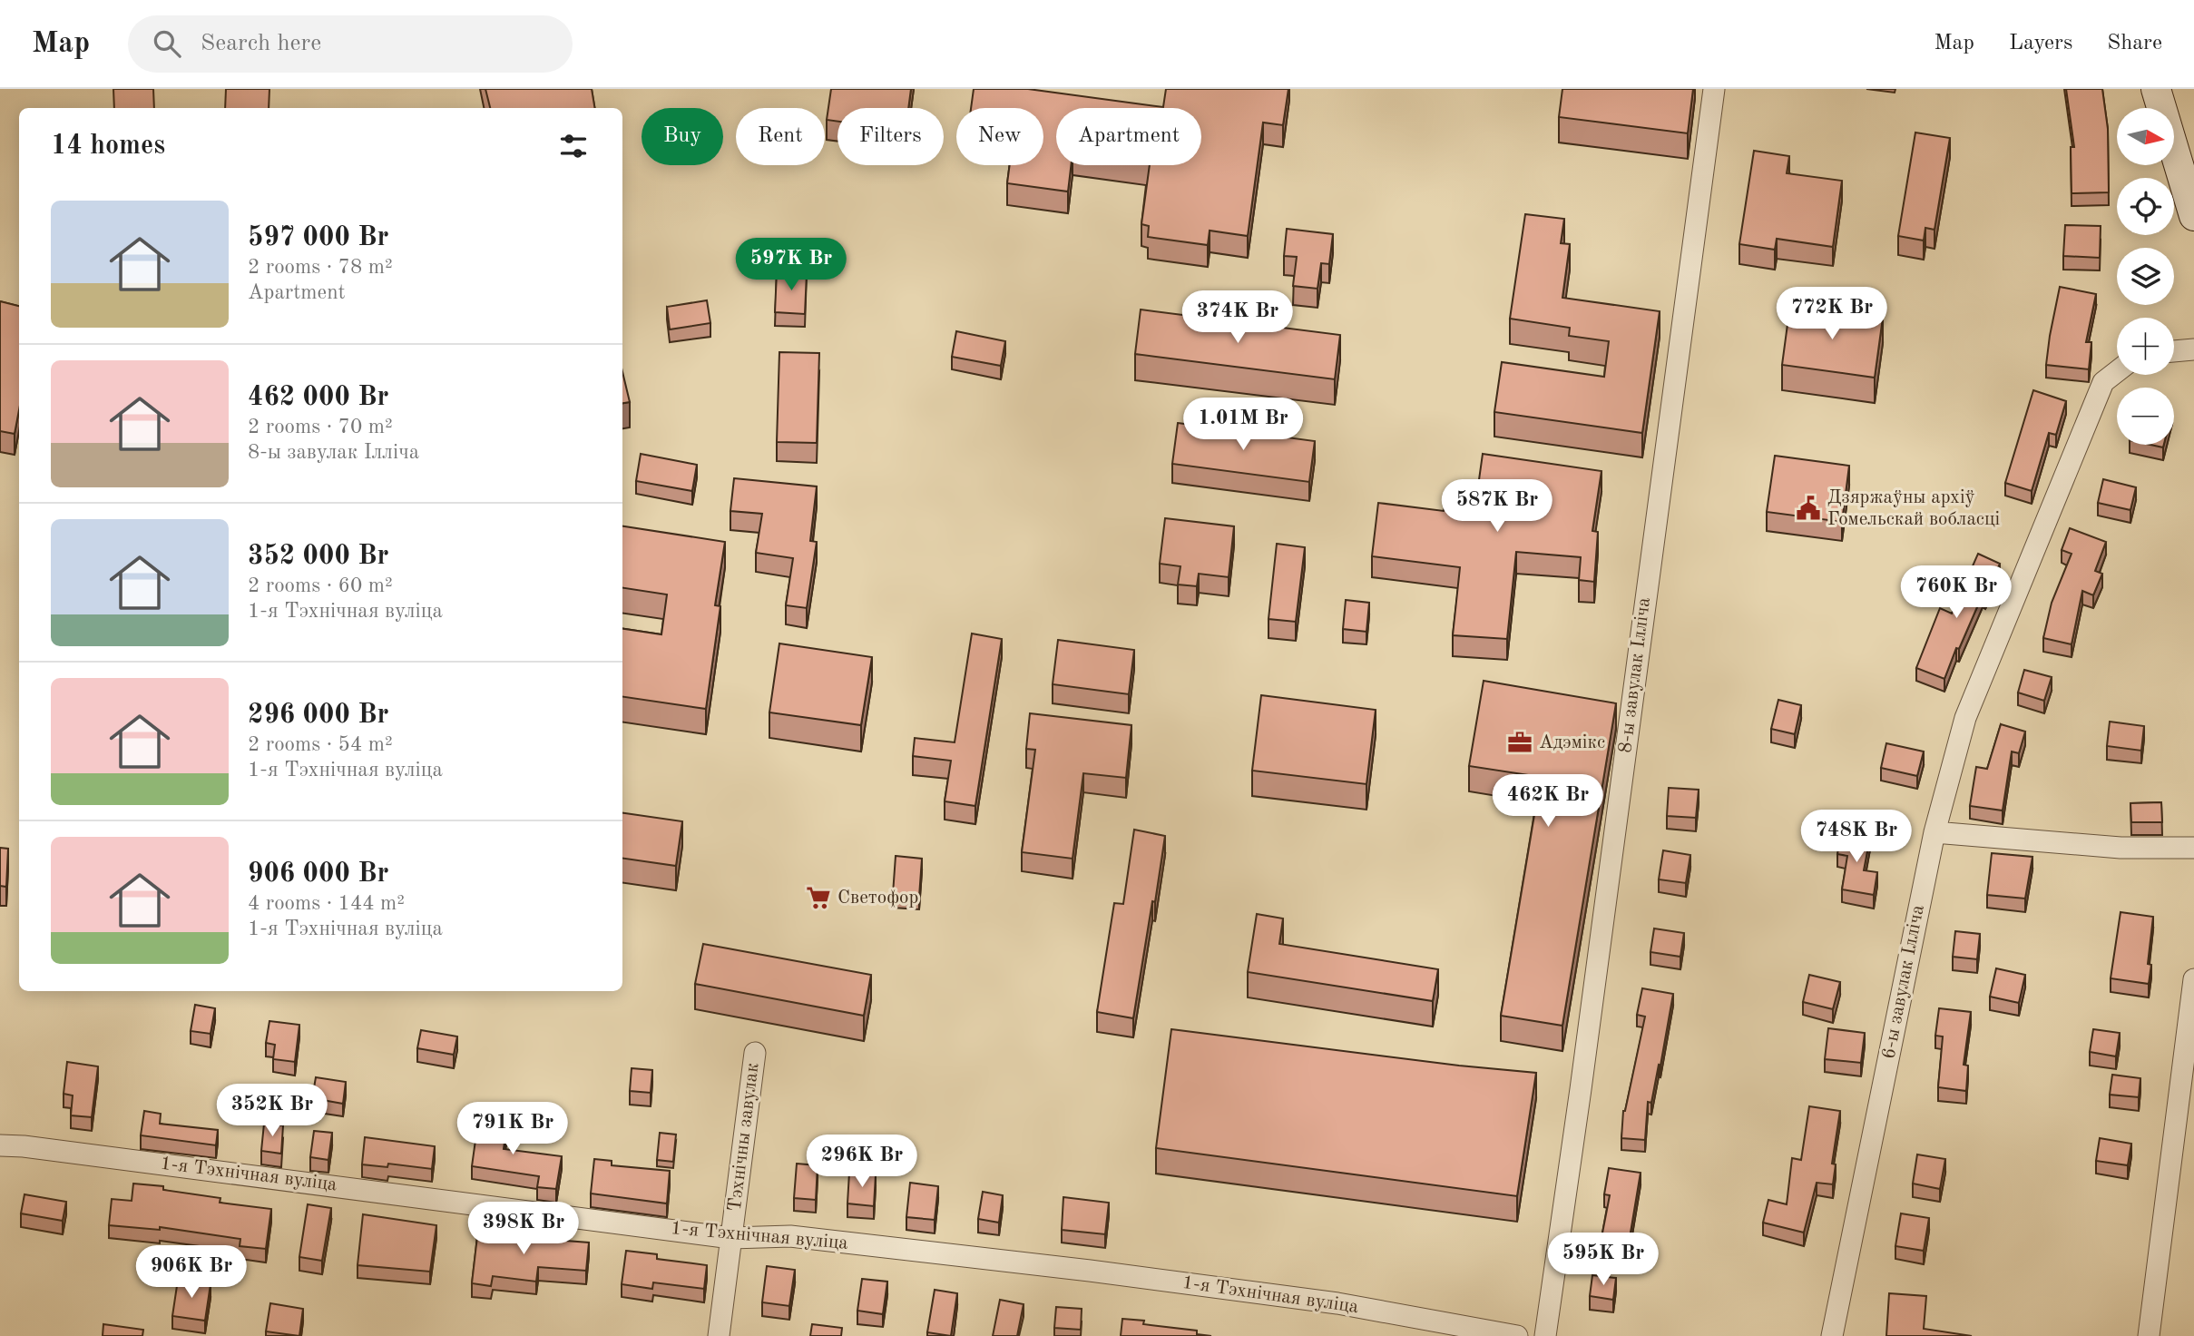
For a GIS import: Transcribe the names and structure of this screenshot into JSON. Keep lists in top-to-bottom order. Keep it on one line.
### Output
{"streets":{"street":["8-ы завулак Ілліча","6-ы завулак Ілліча","Тэхнічны завулак","1-я Тэхнічная вуліца"]},"crossings":[["Тэхнічны завулак","1-я Тэхнічная вуліца"]],"places":{"public building":["Дзяржаўны архіў Гомельскай вобласці"],"office":["Адэмікс"],"supermarket":["Светофор"]},"north":"right","page":{"header":"Map","search":"Search here","nav":["Map","Layers","Share"],"map_buttons":["+","−"],"chip":["Buy","Rent","Filters","New","Apartment"],"heading":"14 homes","list":[{"name":"597 000 Br","note":"2 rooms · 78 m² · Apartment"},{"name":"462 000 Br","note":"2 rooms · 70 m² · 8-ы завулак Ілліча"},{"name":"352 000 Br","note":"2 rooms · 60 m² · 1-я Тэхнічная вуліца"},{"name":"296 000 Br","note":"2 rooms · 54 m² · 1-я Тэхнічная вуліца"},{"name":"906 000 Br","note":"4 rooms · 144 m² · 1-я Тэхнічная вуліца"}],"price":["597K Br","772K Br","374K Br","1.01M Br","587K Br","760K Br","462K Br","748K Br","352K Br","791K Br","296K Br","398K Br","595K Br","906K Br"]}}
